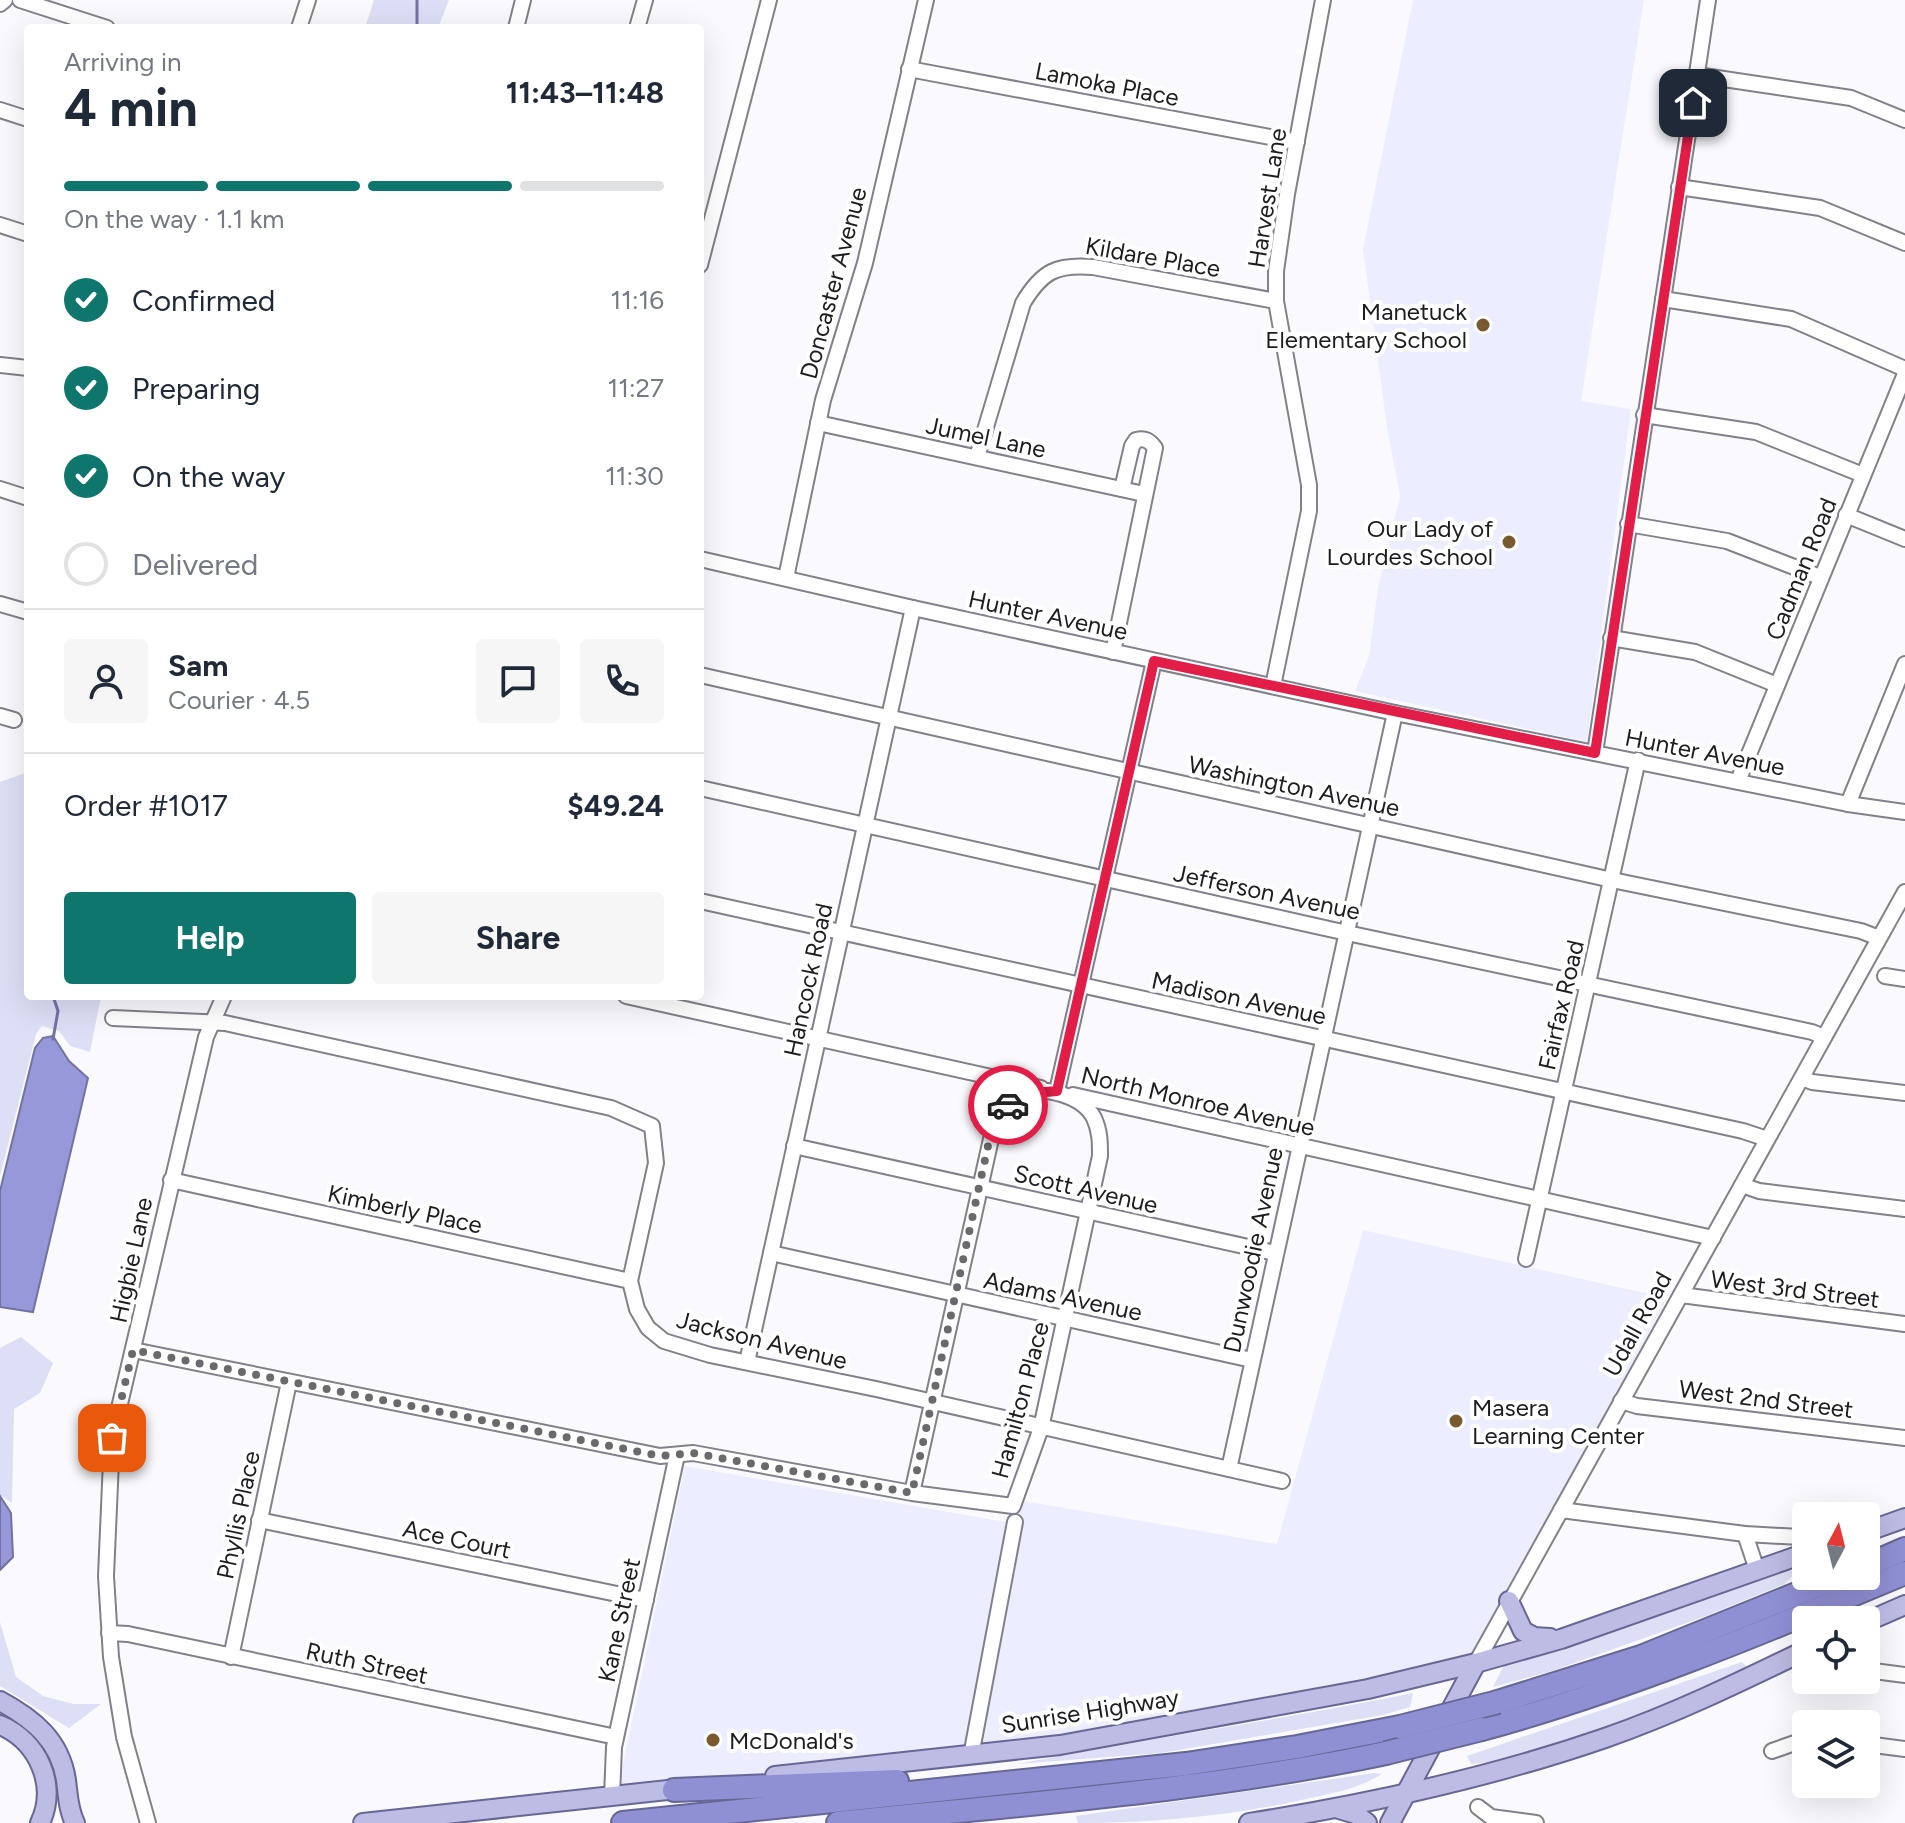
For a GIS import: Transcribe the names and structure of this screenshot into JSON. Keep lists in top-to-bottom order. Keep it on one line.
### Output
{"streets":{"main road":["Udall Road","Sunrise Highway"],"street":["Lamoka Place","Harvest Lane","Kildare Place","Doncaster Avenue","Jumel Lane","Cadman Road","Hunter Avenue","Washington Avenue","Jefferson Avenue","Hancock Road","Madison Avenue","Fairfax Road","North Monroe Avenue","Scott Avenue","Kimberly Place","Dunwoodie Avenue","Higbie Lane","West 3rd Street","Adams Avenue","Jackson Avenue","West 2nd Street","Hamilton Place","Phyllis Place","Ace Court","Kane Street","Ruth Street"]},"crossings":[["Lamoka Place","Harvest Lane"],["Lamoka Place","Doncaster Avenue"],["Harvest Lane","Kildare Place"],["Harvest Lane","Hunter Avenue"],["Kildare Place","Jumel Lane"],["Doncaster Avenue","Jumel Lane"],["Doncaster Avenue","Hunter Avenue"],["Cadman Road","Hunter Avenue"],["Hunter Avenue","Hancock Road"],["Hunter Avenue","Fairfax Road"],["Hunter Avenue","Dunwoodie Avenue"],["Washington Avenue","Hancock Road"],["Washington Avenue","Fairfax Road"],["Washington Avenue","Dunwoodie Avenue"],["Washington Avenue","Udall Road"],["Jefferson Avenue","Hancock Road"],["Jefferson Avenue","Fairfax Road"],["Jefferson Avenue","Dunwoodie Avenue"],["Jefferson Avenue","Udall Road"],["Hancock Road","Madison Avenue"],["Hancock Road","North Monroe Avenue"],["Hancock Road","Scott Avenue"],["Hancock Road","Adams Avenue"],["Hancock Road","Jackson Avenue"],["Madison Avenue","Fairfax Road"],["Madison Avenue","Dunwoodie Avenue"],["Madison Avenue","Udall Road"],["Fairfax Road","North Monroe Avenue"],["North Monroe Avenue","Scott Avenue"],["North Monroe Avenue","Dunwoodie Avenue"],["North Monroe Avenue","Udall Road"],["North Monroe Avenue","Hamilton Place"],["Scott Avenue","Dunwoodie Avenue"],["Scott Avenue","Hamilton Place"],["Kimberly Place","Higbie Lane"],["Kimberly Place","Jackson Avenue"],["Dunwoodie Avenue","Adams Avenue"],["Dunwoodie Avenue","Jackson Avenue"],["Higbie Lane","Ruth Street"],["West 3rd Street","Udall Road"],["Adams Avenue","Hamilton Place"],["Udall Road","West 2nd Street"],["Udall Road","Sunrise Highway"],["Jackson Avenue","Hamilton Place"],["Phyllis Place","Ace Court"],["Phyllis Place","Ruth Street"],["Ace Court","Kane Street"],["Kane Street","Ruth Street"],["Kane Street","Sunrise Highway"]],"places":["Manetuck Elementary School","Our Lady of Lourdes School","Masera Learning Center","McDonald's"],"north":"top","page":{"heading":["4 min","Arriving in","11:43–11:48"],"panel":["Sam","Courier · 4.5","Order #1017","$49.24"],"bar":"On the way · 1.1 km","list":[["Confirmed","11:16"],["Preparing","11:27"],["On the way","11:30"],"Delivered"],"buttons":["Help","Share"]}}
